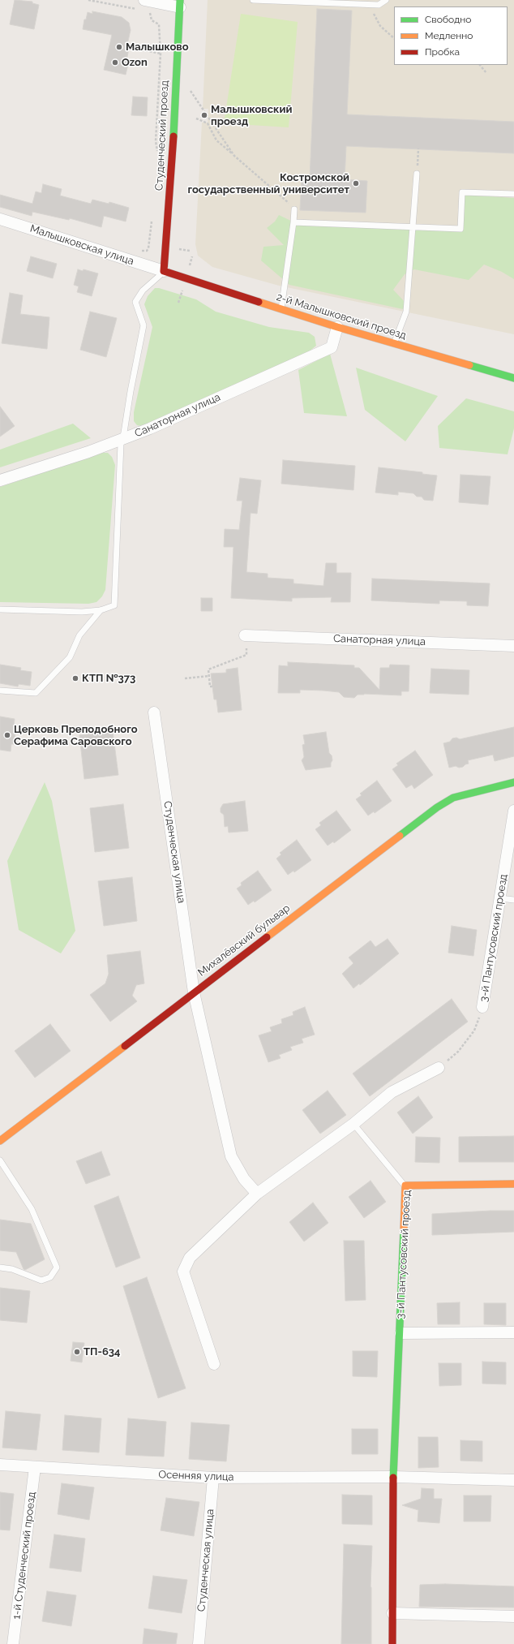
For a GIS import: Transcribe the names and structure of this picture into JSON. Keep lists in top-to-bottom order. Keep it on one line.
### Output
{"streets":{"street":["Студенческий проезд","Малышковская улица","2-й Малышковский проезд","Санаторная улица","Студенческая улица","3-й Пантусовский проезд","Михалёвский бульвар","Осенняя улица","1-й Студенческий проезд"]},"crossings":[["Студенческий проезд","Малышковская улица"],["Студенческий проезд","2-й Малышковский проезд"],["Малышковская улица","2-й Малышковский проезд"],["2-й Малышковский проезд","Санаторная улица"],["Студенческая улица","Михалёвский бульвар"],["Студенческая улица","Осенняя улица"],["3-й Пантусовский проезд","Осенняя улица"],["Осенняя улица","1-й Студенческий проезд"]],"places":["Малышково","Ozon","Малышковский проезд","Костромской государственный университет","КТП №373","Церковь Преподобного Серафима Саровского","ТП-634"],"legend":["Свободно","Медленно","Пробка"]}
